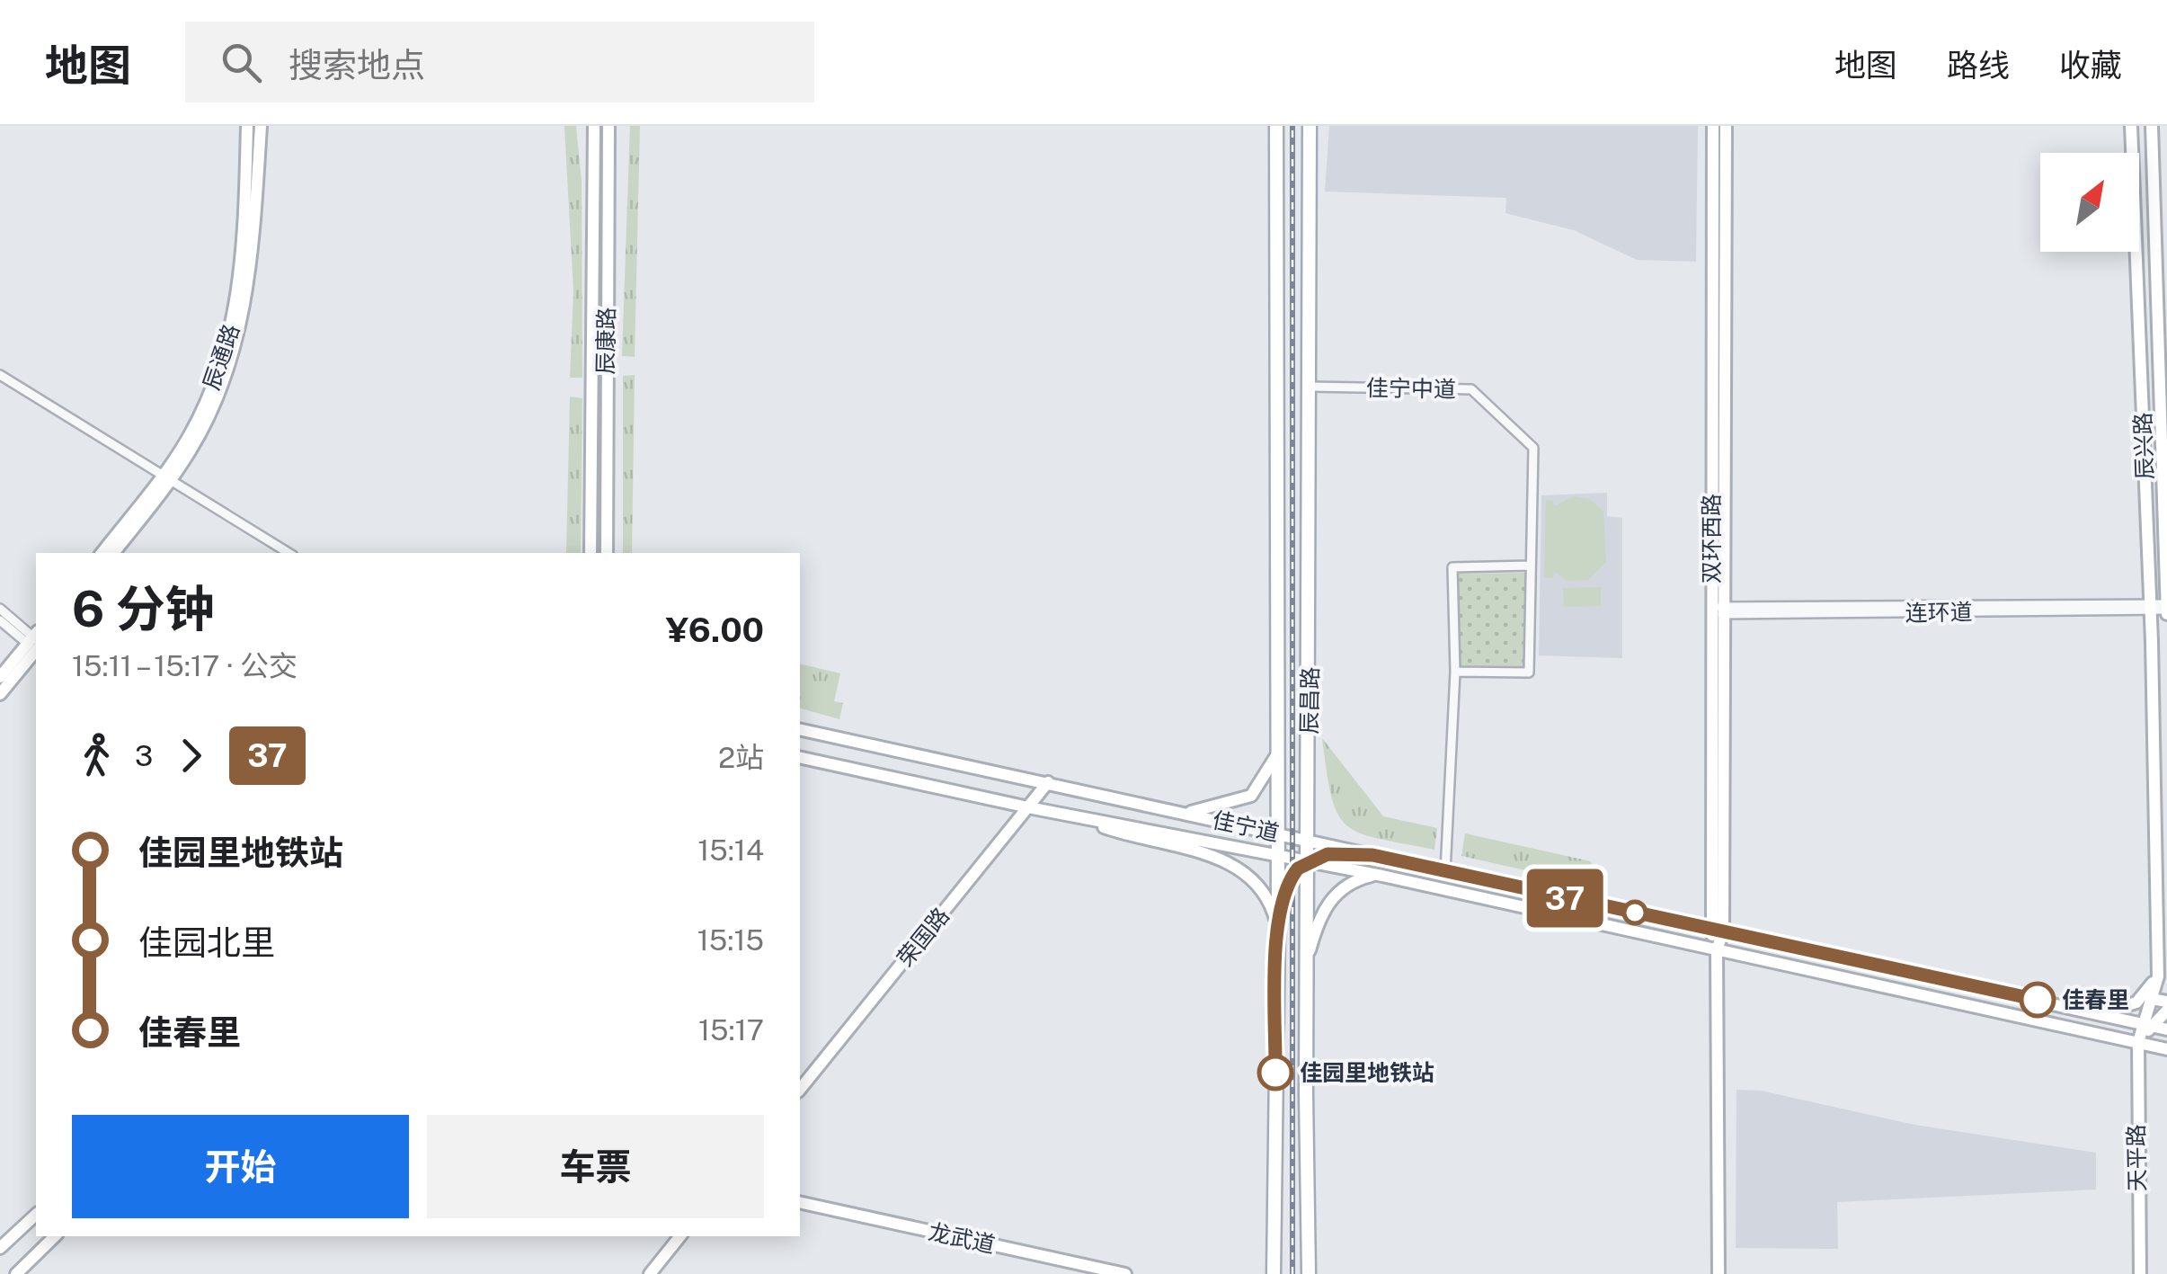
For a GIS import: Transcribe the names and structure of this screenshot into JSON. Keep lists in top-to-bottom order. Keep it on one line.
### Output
{"streets":{"main road":["辰康路","辰通路","辰兴路","双环西路","辰昌路","佳宁道","荣国路","天平路","龙武道"],"street":["佳宁中道","连环道"]},"crossings":[["佳宁中道","辰昌路"],["辰兴路","连环道"],["辰兴路","佳宁道"],["辰兴路","天平路"],["双环西路","连环道"],["双环西路","佳宁道"],["辰昌路","佳宁道"],["佳宁道","荣国路"],["佳宁道","天平路"]],"places":["佳春里","佳园里地铁站"],"lines":["bus line 37"],"north":"top right","page":{"header":"地图","search":"搜索地点","nav":["地图","路线","收藏"],"on_map":"37","heading":["6 分钟","15:11 – 15:17 · 公交","¥6.00"],"legs":["3","37","2站"],"list":[{"name":"佳园里地铁站","value":"15:14"},{"name":"佳园北里","value":"15:15"},{"name":"佳春里","value":"15:17"}],"buttons":["开始","车票"]}}
